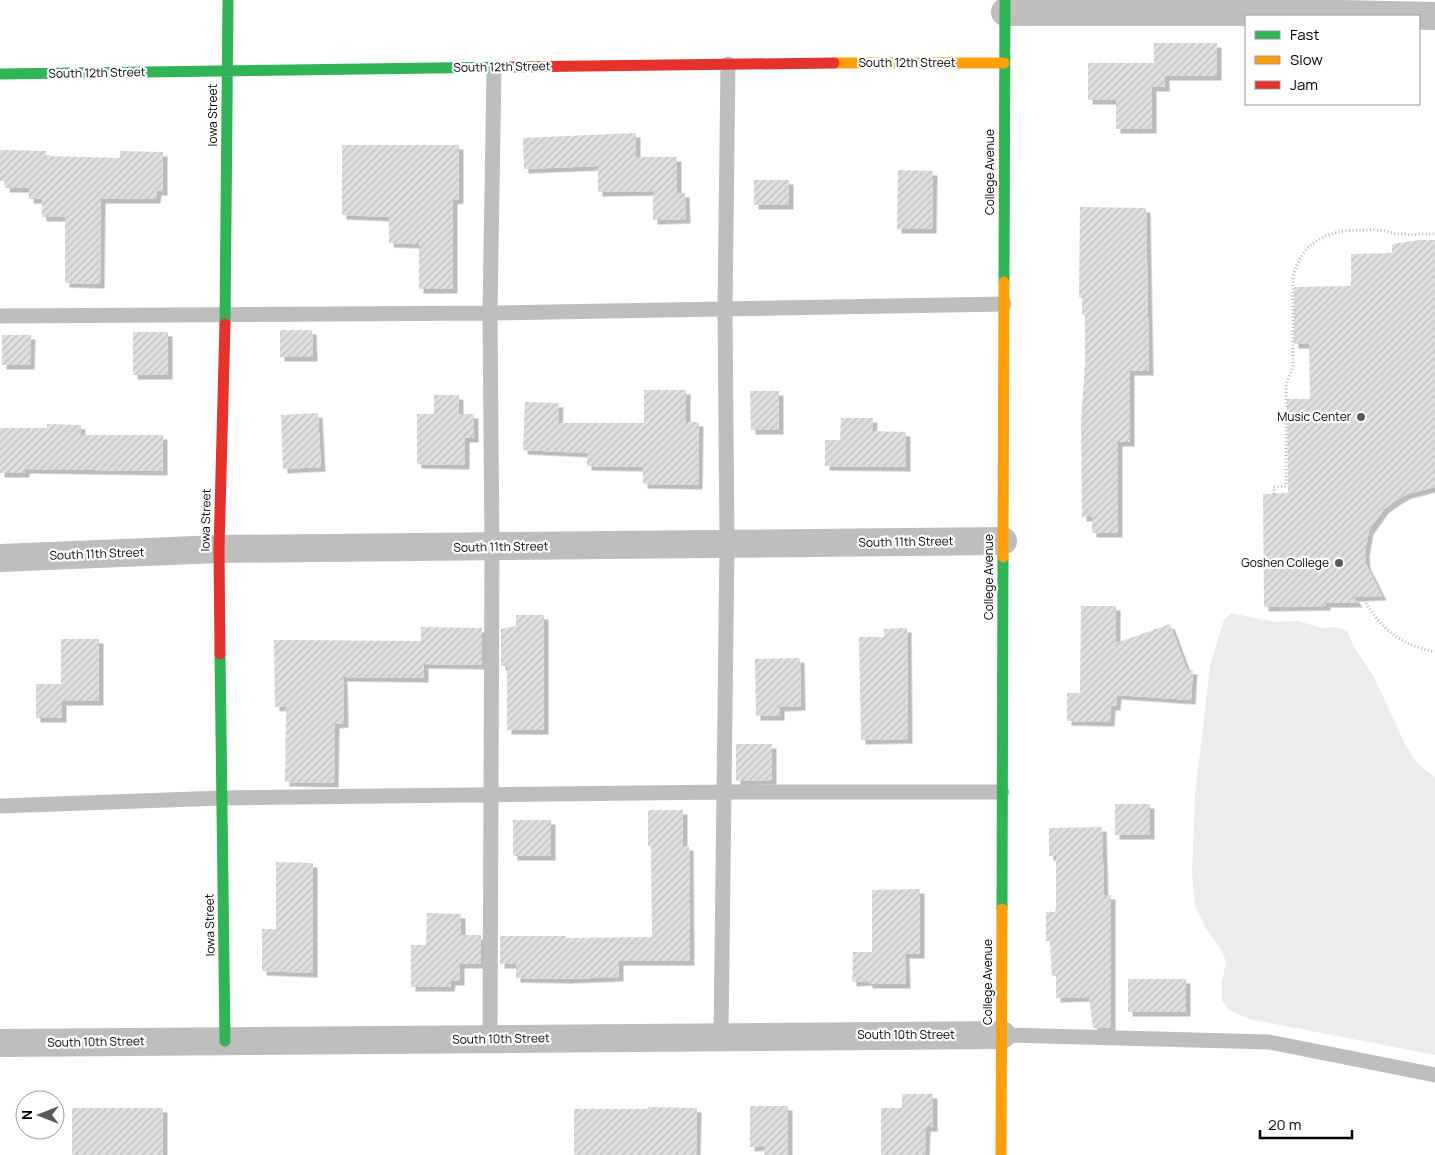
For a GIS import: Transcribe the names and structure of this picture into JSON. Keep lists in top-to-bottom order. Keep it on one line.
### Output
{"streets":{"street":["South 12th Street","Iowa Street","College Avenue","South 11th Street","South 10th Street"]},"crossings":[["South 12th Street","Iowa Street"],["South 12th Street","College Avenue"],["Iowa Street","South 11th Street"],["Iowa Street","South 10th Street"],["College Avenue","South 11th Street"],["College Avenue","South 10th Street"]],"places":["Music Center","Goshen College"],"legend":["Fast","Slow","Jam"],"scale_bar":"20 m","north":"left"}
